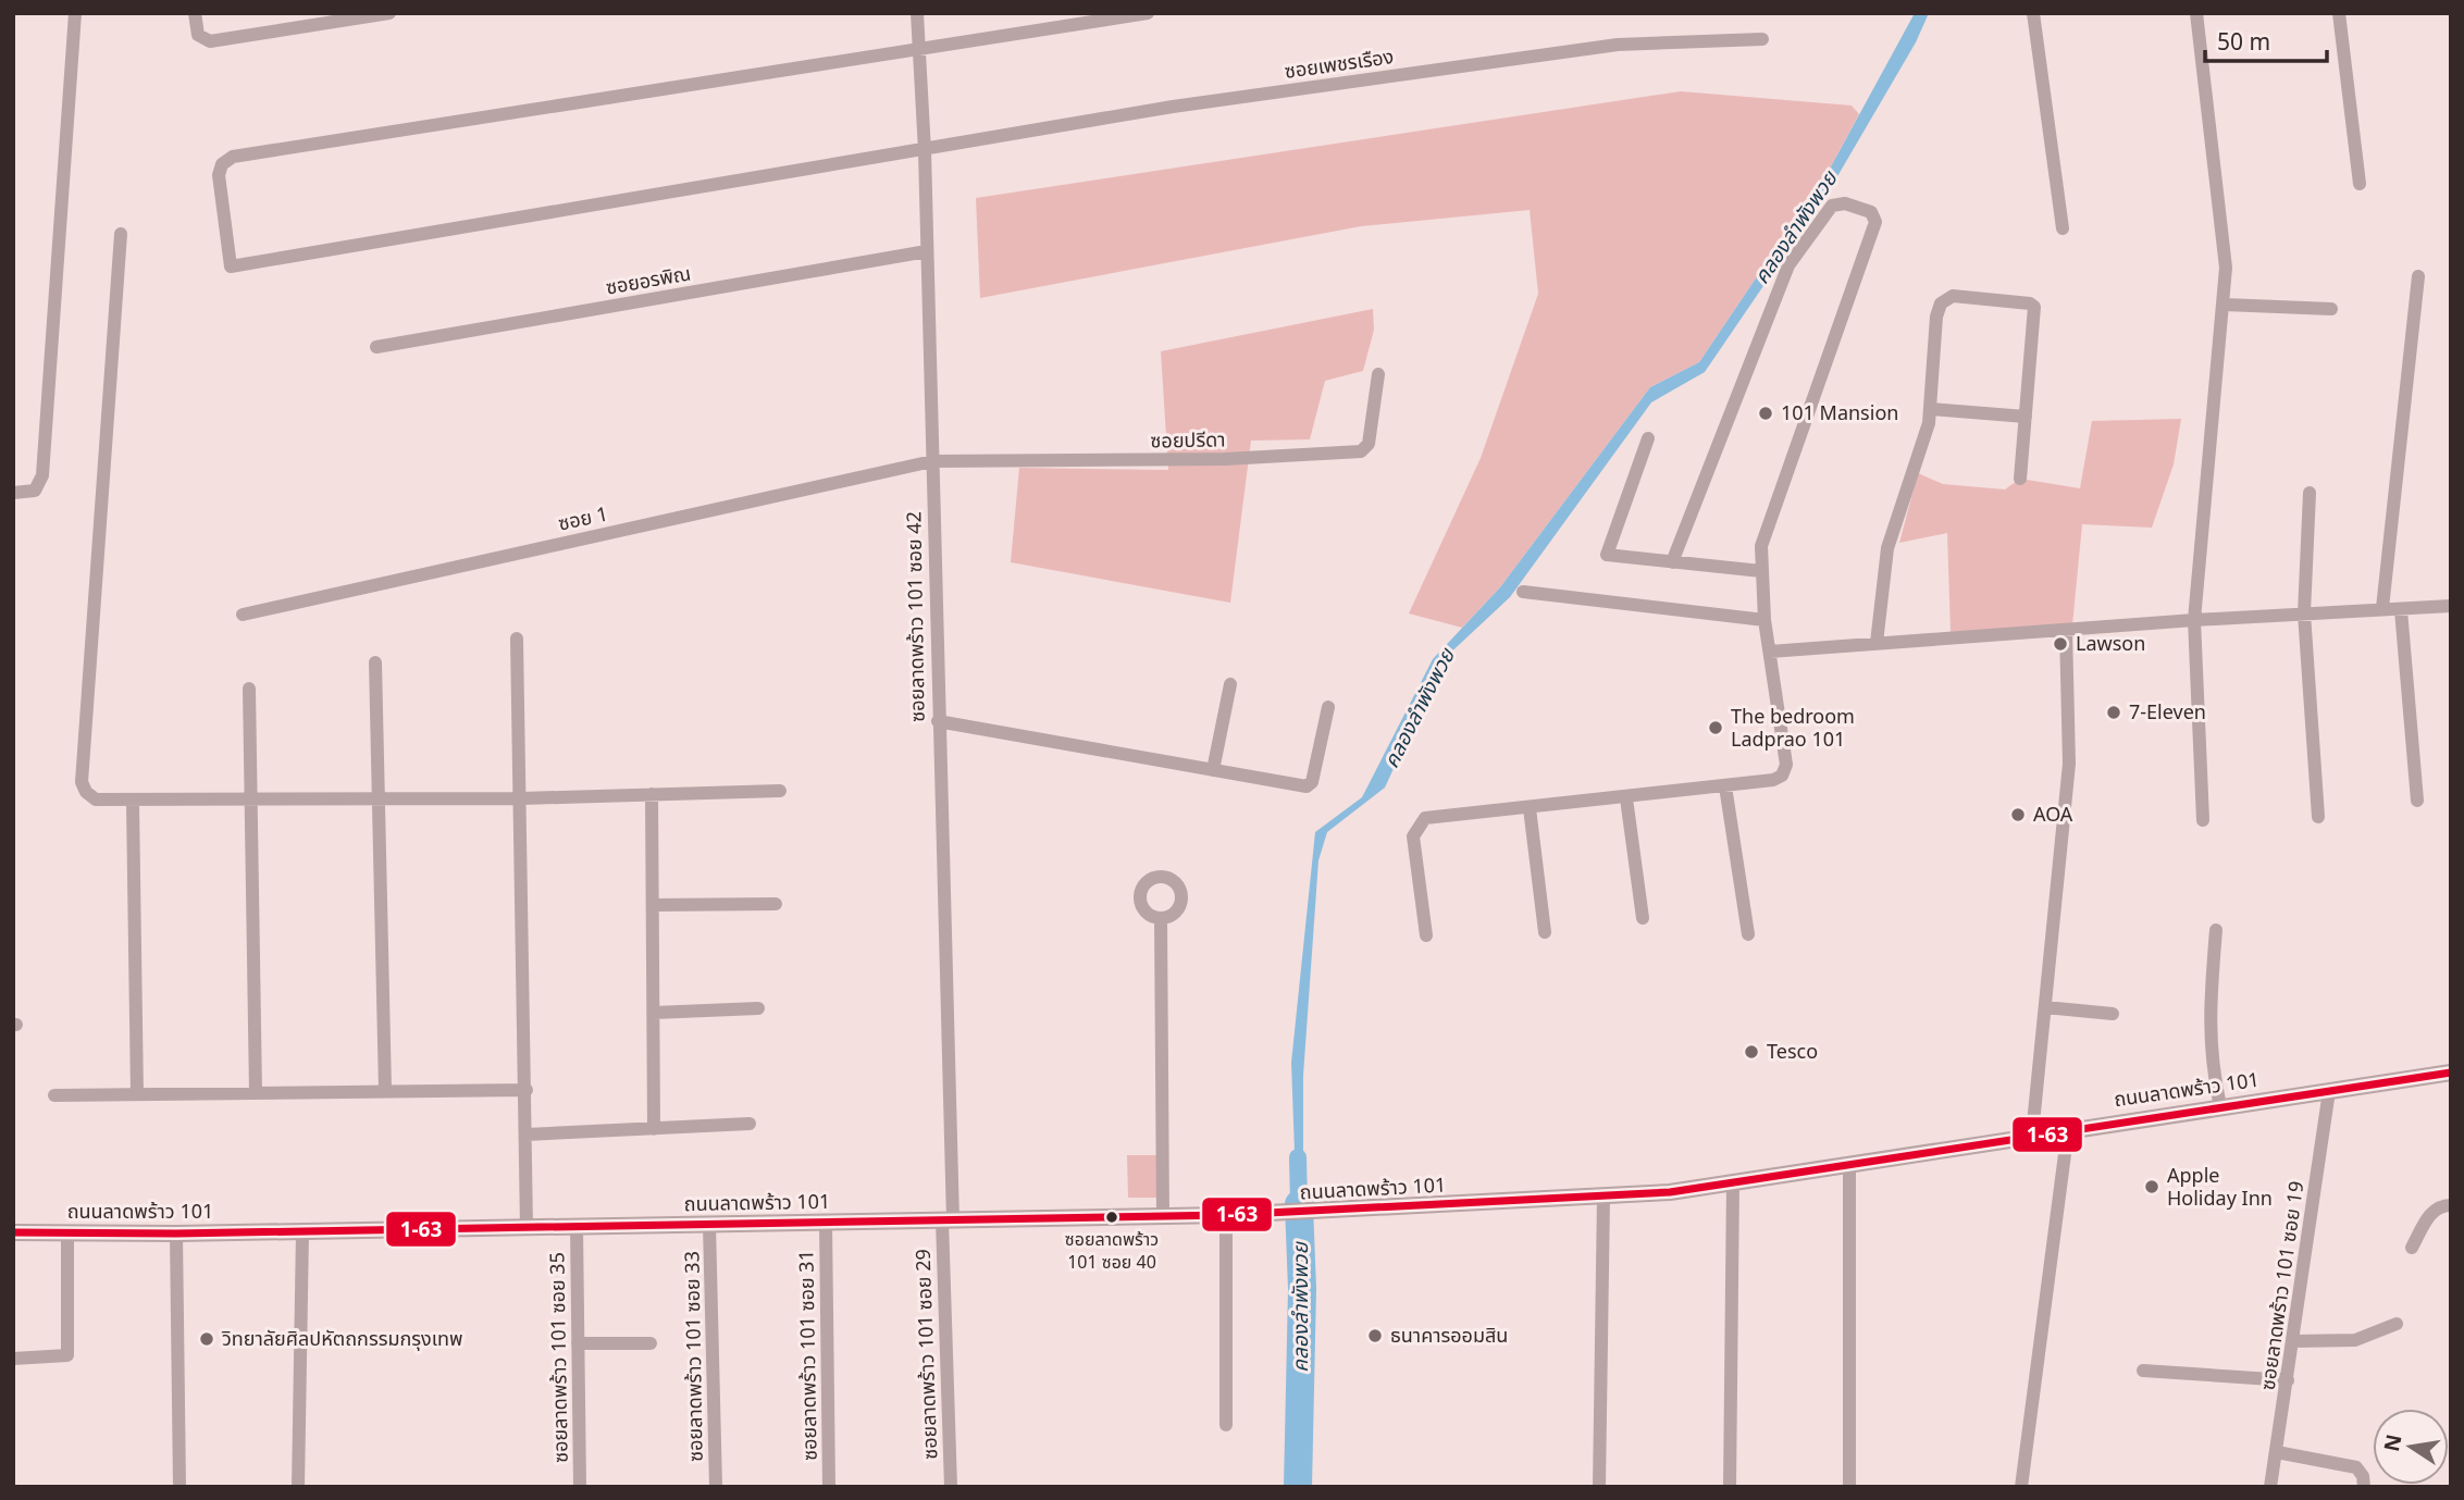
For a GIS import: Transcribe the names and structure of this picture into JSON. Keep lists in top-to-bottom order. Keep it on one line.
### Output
{"streets":{"street":["ซอยเพชรเรือง","ซอยอรพิณ","ซอยปรีดา","ซอย 1","ซอยลาดพร้าว 101 ซอย 42","ถนนลาดพร้าว 101","ซอยลาดพร้าว 101 ซอย 19","ซอยลาดพร้าว 101 ซอย 29","ซอยลาดพร้าว 101 ซอย 31","ซอยลาดพร้าว 101 ซอย 33","ซอยลาดพร้าว 101 ซอย 35"]},"crossings":[["ซอยเพชรเรือง","ซอยลาดพร้าว 101 ซอย 42"],["ซอยอรพิณ","ซอยลาดพร้าว 101 ซอย 42"],["ซอยปรีดา","ซอย 1"],["ซอยปรีดา","ซอยลาดพร้าว 101 ซอย 42"],["ซอย 1","ซอยลาดพร้าว 101 ซอย 42"],["ซอยลาดพร้าว 101 ซอย 42","ถนนลาดพร้าว 101"],["ซอยลาดพร้าว 101 ซอย 42","ซอยลาดพร้าว 101 ซอย 29"],["ถนนลาดพร้าว 101","ซอยลาดพร้าว 101 ซอย 19"],["ถนนลาดพร้าว 101","ซอยลาดพร้าว 101 ซอย 29"],["ถนนลาดพร้าว 101","ซอยลาดพร้าว 101 ซอย 31"],["ถนนลาดพร้าว 101","ซอยลาดพร้าว 101 ซอย 33"],["ถนนลาดพร้าว 101","ซอยลาดพร้าว 101 ซอย 35"]],"water":["คลองลำพังพวย"],"places":["101 Mansion","Lawson","7-Eleven","The bedroom Ladprao 101","AOA","Tesco","Apple Holiday Inn","ซอยลาดพร้าว 101 ซอย 40","ธนาคารออมสิน","วิทยาลัยศิลปหัตถกรรมกรุงเทพ"],"lines":["transit line 1-63"],"scale_bar":"50 m","north":"left"}
